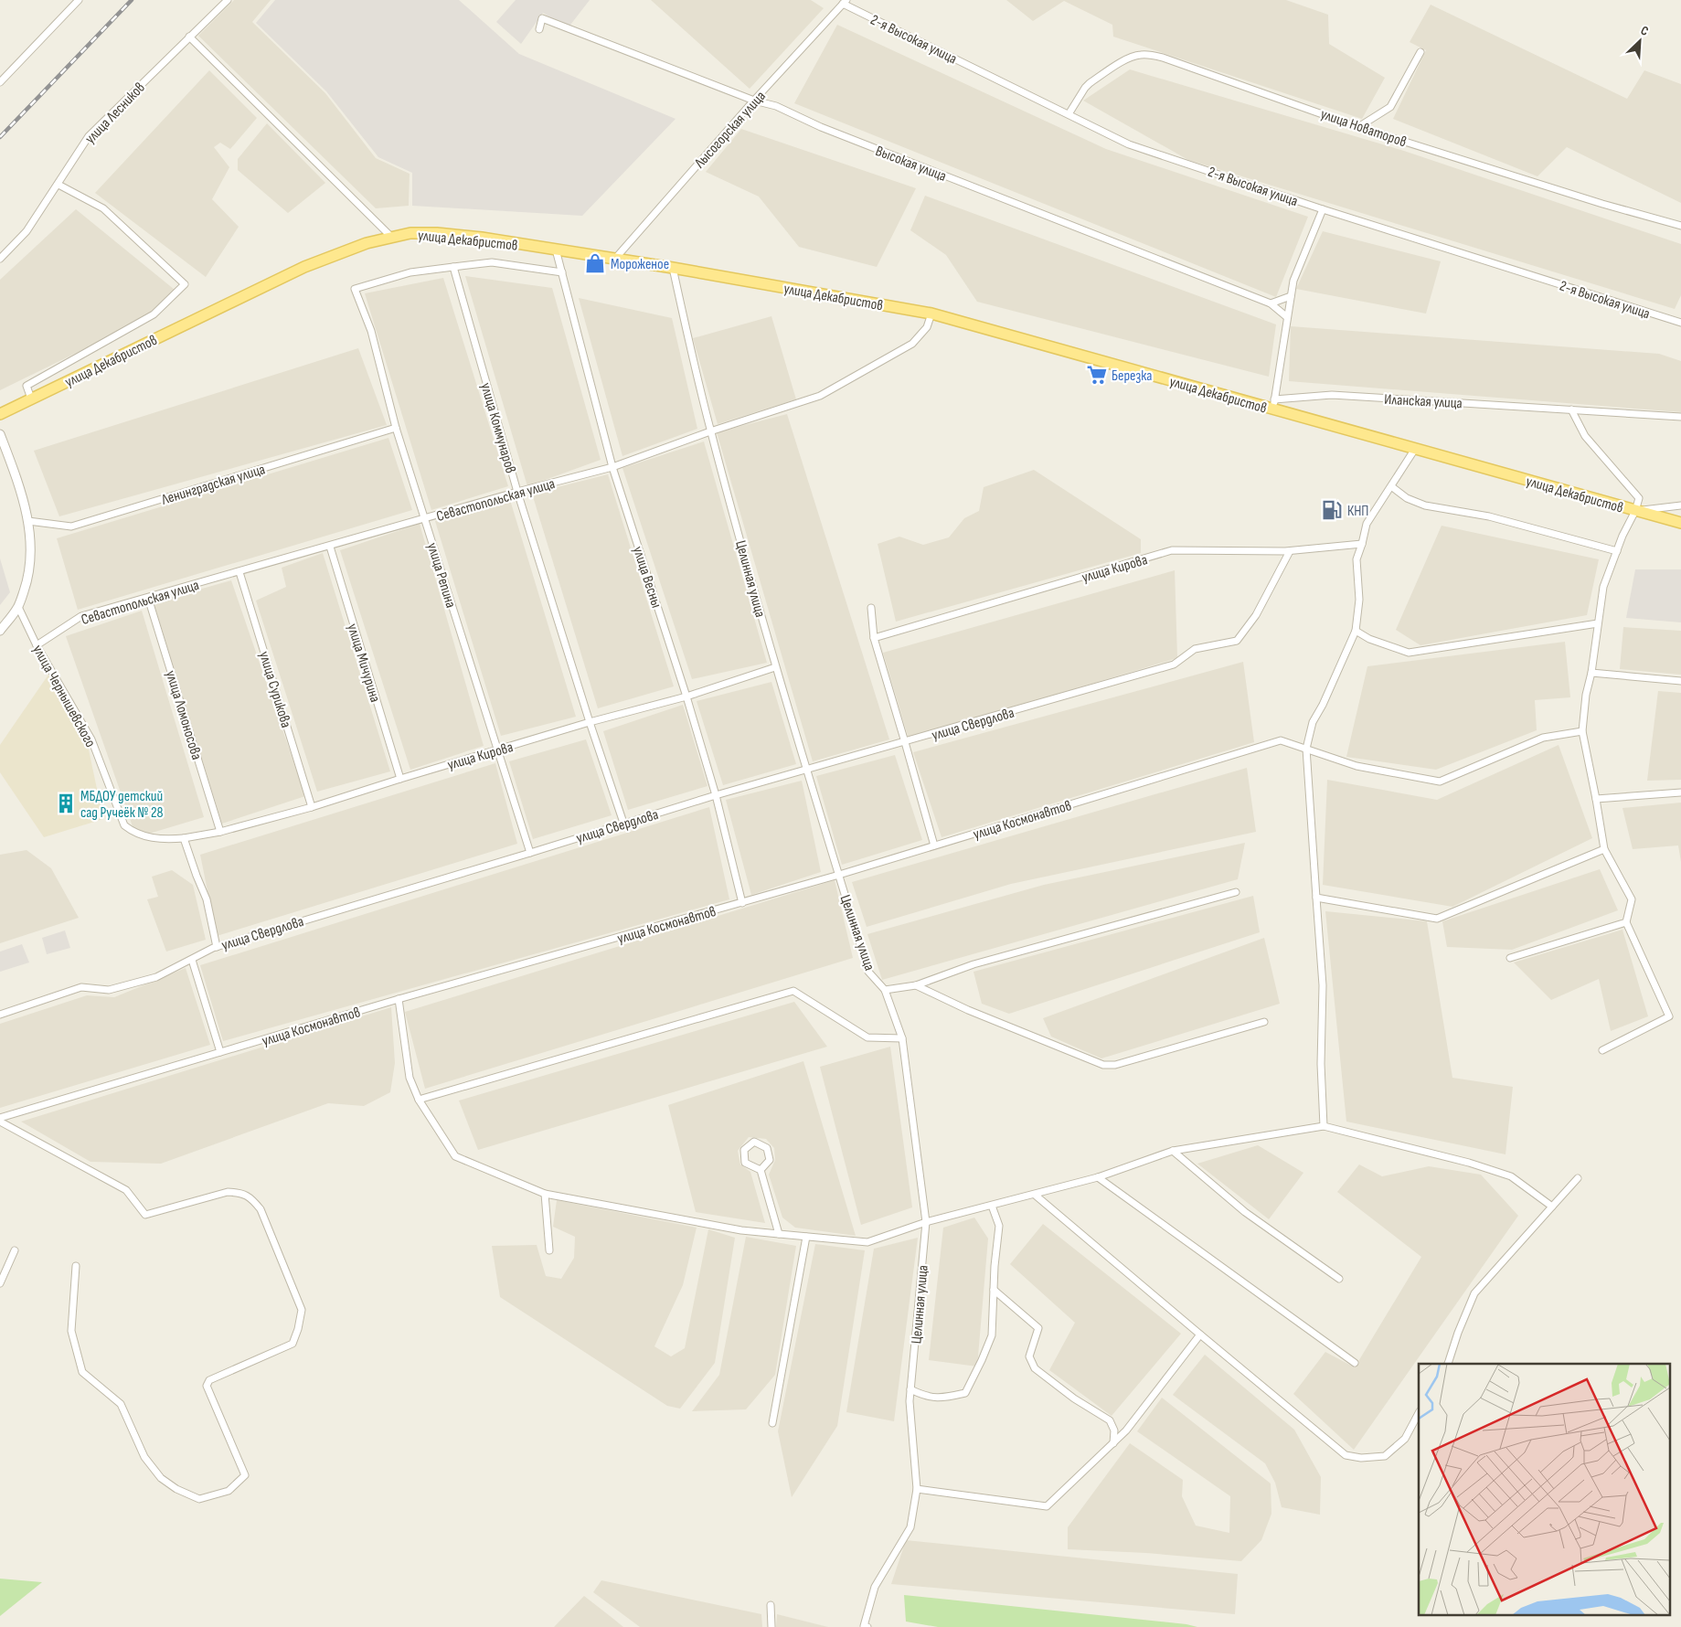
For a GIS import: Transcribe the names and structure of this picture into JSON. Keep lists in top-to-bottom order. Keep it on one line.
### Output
{"streets":{"main road":["улица Декабристов"],"street":["2-я Высокая улица","улица Лесников","улица Новаторов","Лысогорская улица","Высокая улица","Иланская улица","улица Коммунаров","Ленинградская улица","Севастопольская улица","улица Кирова","улица Репина","улица Весны","Целинная улица","улица Мичурина","улица Сурикова","улица Чернышевского","улица Ломоносова","улица Свердлова","улица Космонавтов"]},"crossings":[["2-я Высокая улица","улица Новаторов"],["2-я Высокая улица","Лысогорская улица"],["Лысогорская улица","Высокая улица"],["Лысогорская улица","улица Декабристов"],["улица Декабристов","Иланская улица"],["улица Декабристов","Севастопольская улица"],["улица Декабристов","улица Весны"],["улица Декабристов","Целинная улица"],["улица Коммунаров","Севастопольская улица"],["улица Коммунаров","улица Кирова"],["улица Коммунаров","улица Репина"],["улица Коммунаров","улица Свердлова"],["Ленинградская улица","улица Репина"],["Севастопольская улица","улица Репина"],["Севастопольская улица","улица Весны"],["Севастопольская улица","Целинная улица"],["Севастопольская улица","улица Мичурина"],["Севастопольская улица","улица Сурикова"],["Севастопольская улица","улица Чернышевского"],["Севастопольская улица","улица Ломоносова"],["улица Кирова","улица Репина"],["улица Кирова","улица Весны"],["улица Кирова","Целинная улица"],["улица Кирова","улица Мичурина"],["улица Кирова","улица Сурикова"],["улица Кирова","улица Чернышевского"],["улица Кирова","улица Ломоносова"],["улица Кирова","улица Свердлова"],["улица Репина","улица Свердлова"],["улица Весны","улица Свердлова"],["улица Весны","улица Космонавтов"],["Целинная улица","улица Свердлова"],["Целинная улица","улица Космонавтов"]],"places":{"shop":["Мороженое"],"supermarket":["Березка"],"fuel station":["КНП"],"building":["МБДОУ детский сад Ручеёк № 28"]},"north":"top right"}
